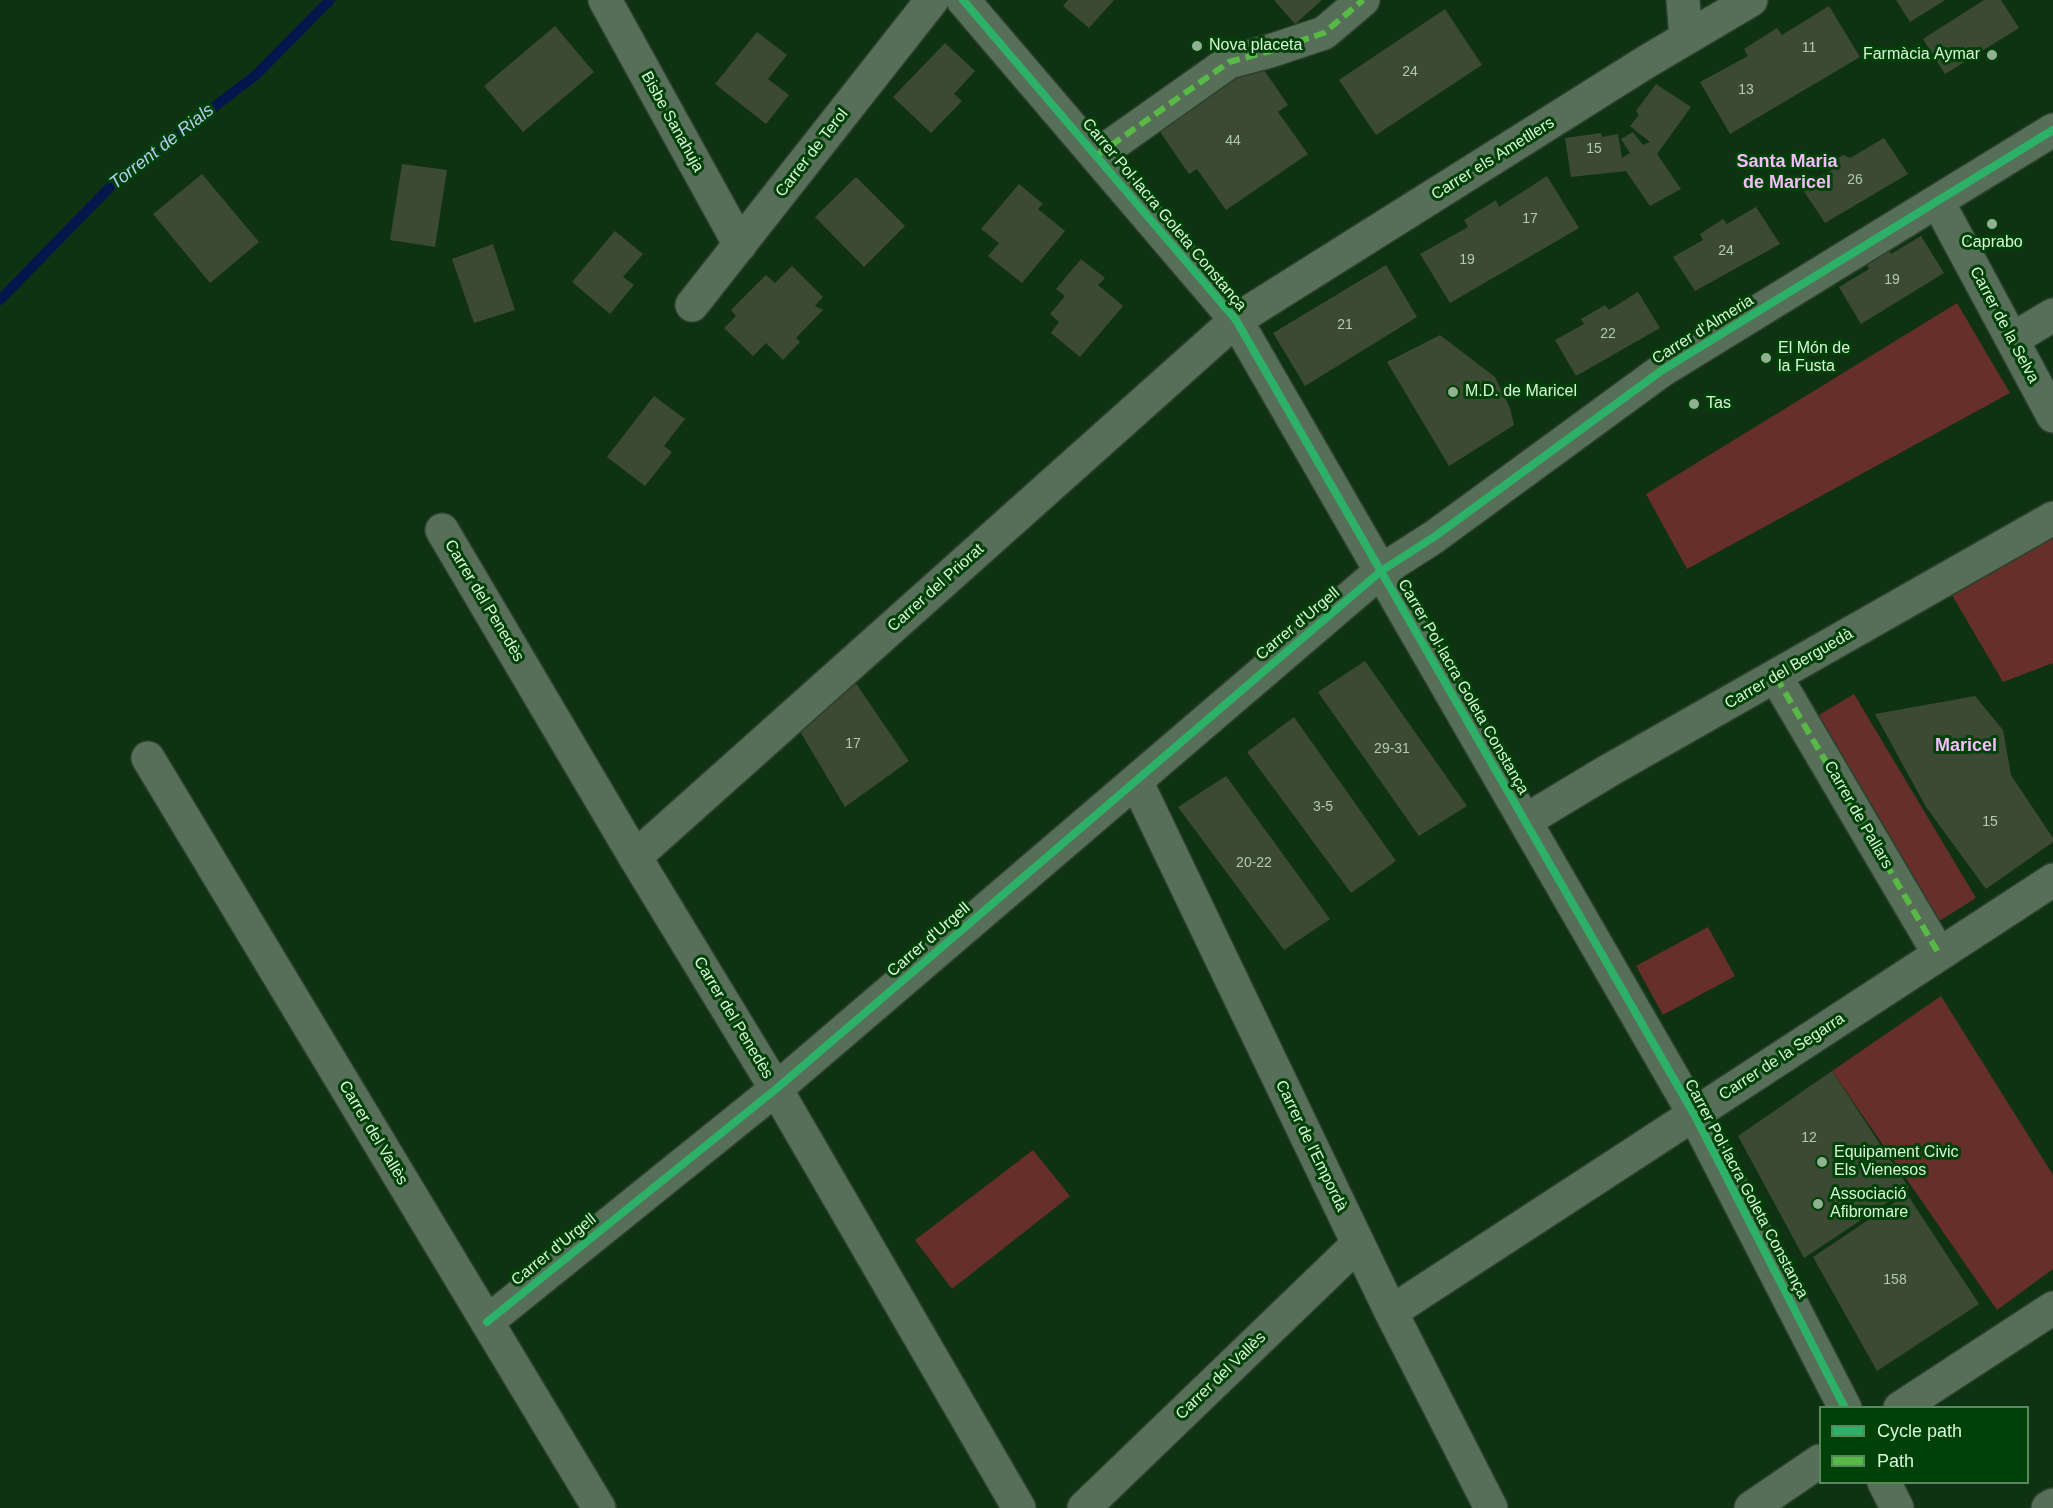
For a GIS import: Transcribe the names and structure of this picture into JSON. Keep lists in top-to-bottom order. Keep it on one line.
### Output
{"streets":{"street":["Bisbe Sanahuja","Carrer de Terol","Carrer els Ametllers","Carrer Pol·lacra Goleta Constança","Carrer de la Selva","Carrer d'Almeria","Carrer del Priorat","Carrer del Penedès","Carrer d'Urgell","Carrer del Berguedà","Carrer de Pallars","Carrer de la Segarra","Carrer del Vallès","Carrer de l'Empordà"]},"crossings":[["Bisbe Sanahuja","Carrer de Terol"],["Carrer els Ametllers","Carrer Pol·lacra Goleta Constança"],["Carrer els Ametllers","Carrer del Priorat"],["Carrer Pol·lacra Goleta Constança","Carrer d'Almeria"],["Carrer Pol·lacra Goleta Constança","Carrer del Priorat"],["Carrer Pol·lacra Goleta Constança","Carrer d'Urgell"],["Carrer Pol·lacra Goleta Constança","Carrer del Berguedà"],["Carrer Pol·lacra Goleta Constança","Carrer de la Segarra"],["Carrer de la Selva","Carrer d'Almeria"],["Carrer d'Almeria","Carrer d'Urgell"],["Carrer del Priorat","Carrer del Penedès"],["Carrer del Penedès","Carrer d'Urgell"],["Carrer d'Urgell","Carrer del Vallès"],["Carrer d'Urgell","Carrer de l'Empordà"],["Carrer del Berguedà","Carrer de Pallars"],["Carrer de Pallars","Carrer de la Segarra"],["Carrer de la Segarra","Carrer de l'Empordà"],["Carrer del Vallès","Carrer de l'Empordà"]],"districts":["Santa Maria de Maricel","Maricel"],"water":["Torrent de Rials"],"places":["Nova placeta","Farmàcia Aymar","Caprabo","El Món de la Fusta","M.D. de Maricel","Tas","Equipament Civic Els Vienesos","Associació Afibromare"],"house_numbers":["11","24","13","44","15","26","17","24","19","19","21","22","17","29-31","3-5","15","20-22","12","158"],"legend":["Cycle path","Path"]}
